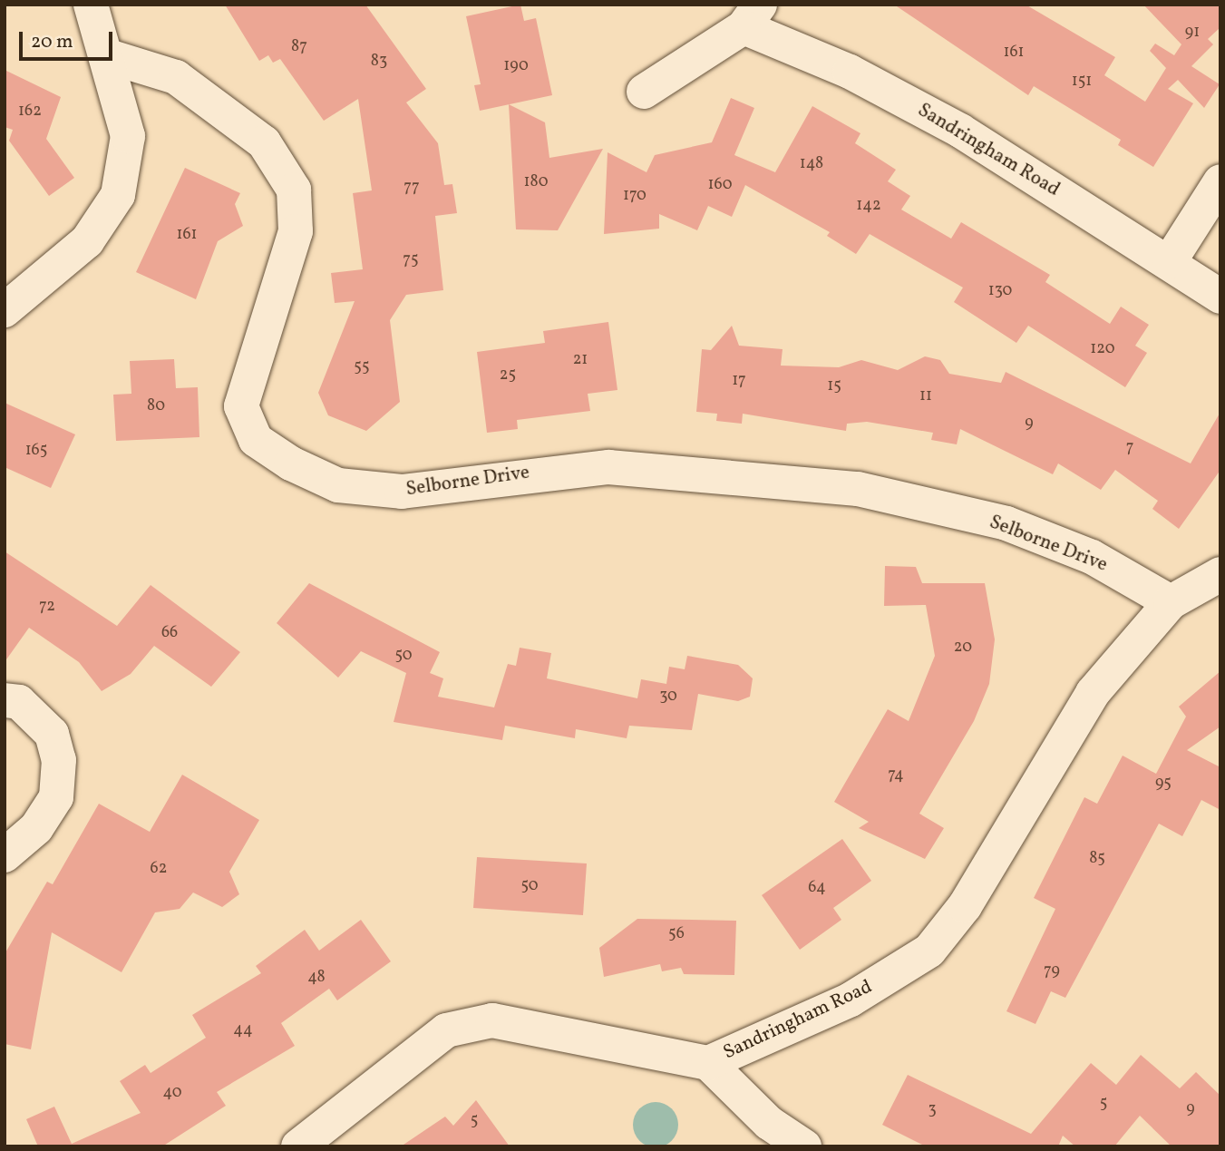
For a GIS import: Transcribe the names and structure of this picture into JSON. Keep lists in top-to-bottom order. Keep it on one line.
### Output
{"streets":{"street":["Sandringham Road","Selborne Drive"]},"crossings":[["Sandringham Road","Selborne Drive"]],"house_numbers":["91","87","161","83","190","151","162","148","180","160","77","170","142","161","75","130","120","21","55","25","17","15","11","80","9","7","165","72","66","20","50","30","74","95","85","62","50","64","56","79","48","44","40","5","9","3","5"],"scale_bar":"20 m"}
